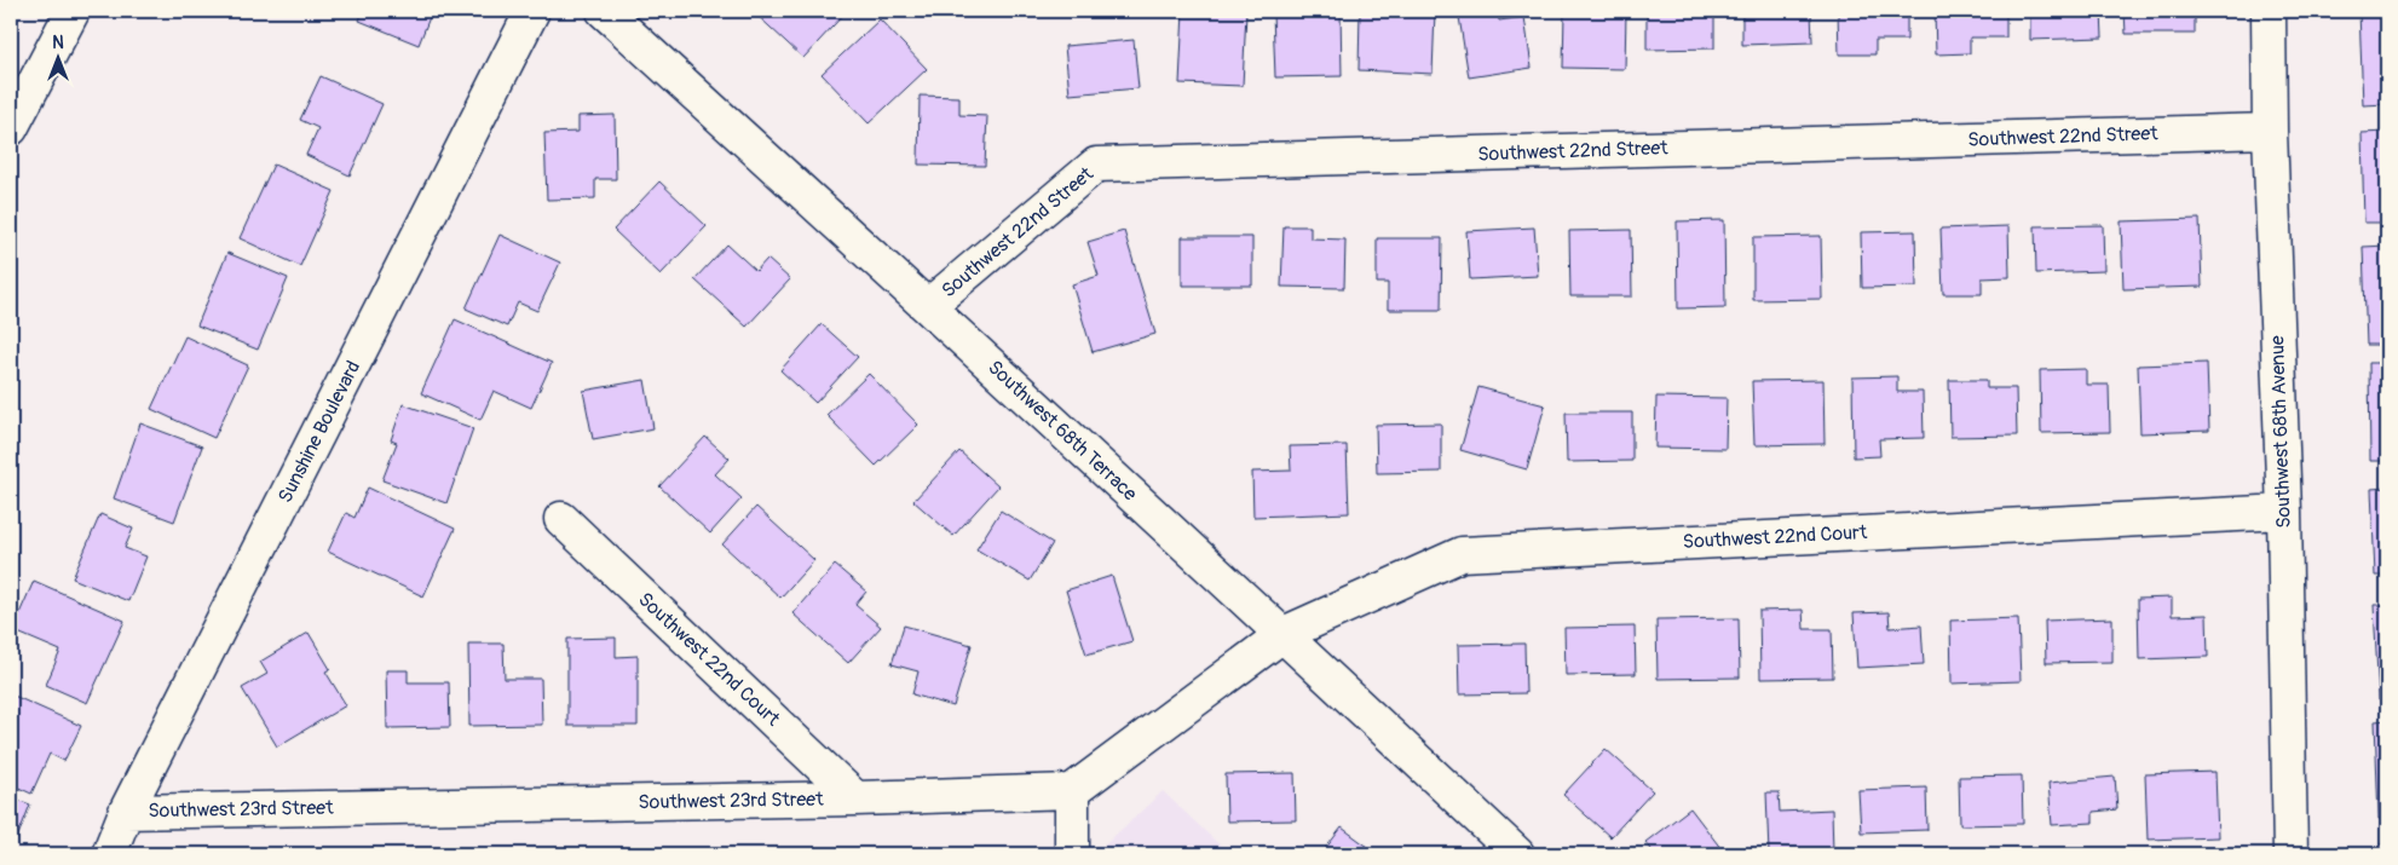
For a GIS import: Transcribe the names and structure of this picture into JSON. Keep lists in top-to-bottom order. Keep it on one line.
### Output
{"streets":{"main road":["Southwest 22nd Street","Southwest 68th Terrace","Sunshine Boulevard","Southwest 68th Avenue","Southwest 22nd Court","Southwest 23rd Street"]},"crossings":[["Southwest 22nd Street","Southwest 68th Terrace"],["Southwest 22nd Street","Southwest 68th Avenue"],["Southwest 68th Terrace","Southwest 22nd Court"],["Sunshine Boulevard","Southwest 23rd Street"],["Southwest 68th Avenue","Southwest 22nd Court"],["Southwest 22nd Court","Southwest 23rd Street"]],"north":"top"}
